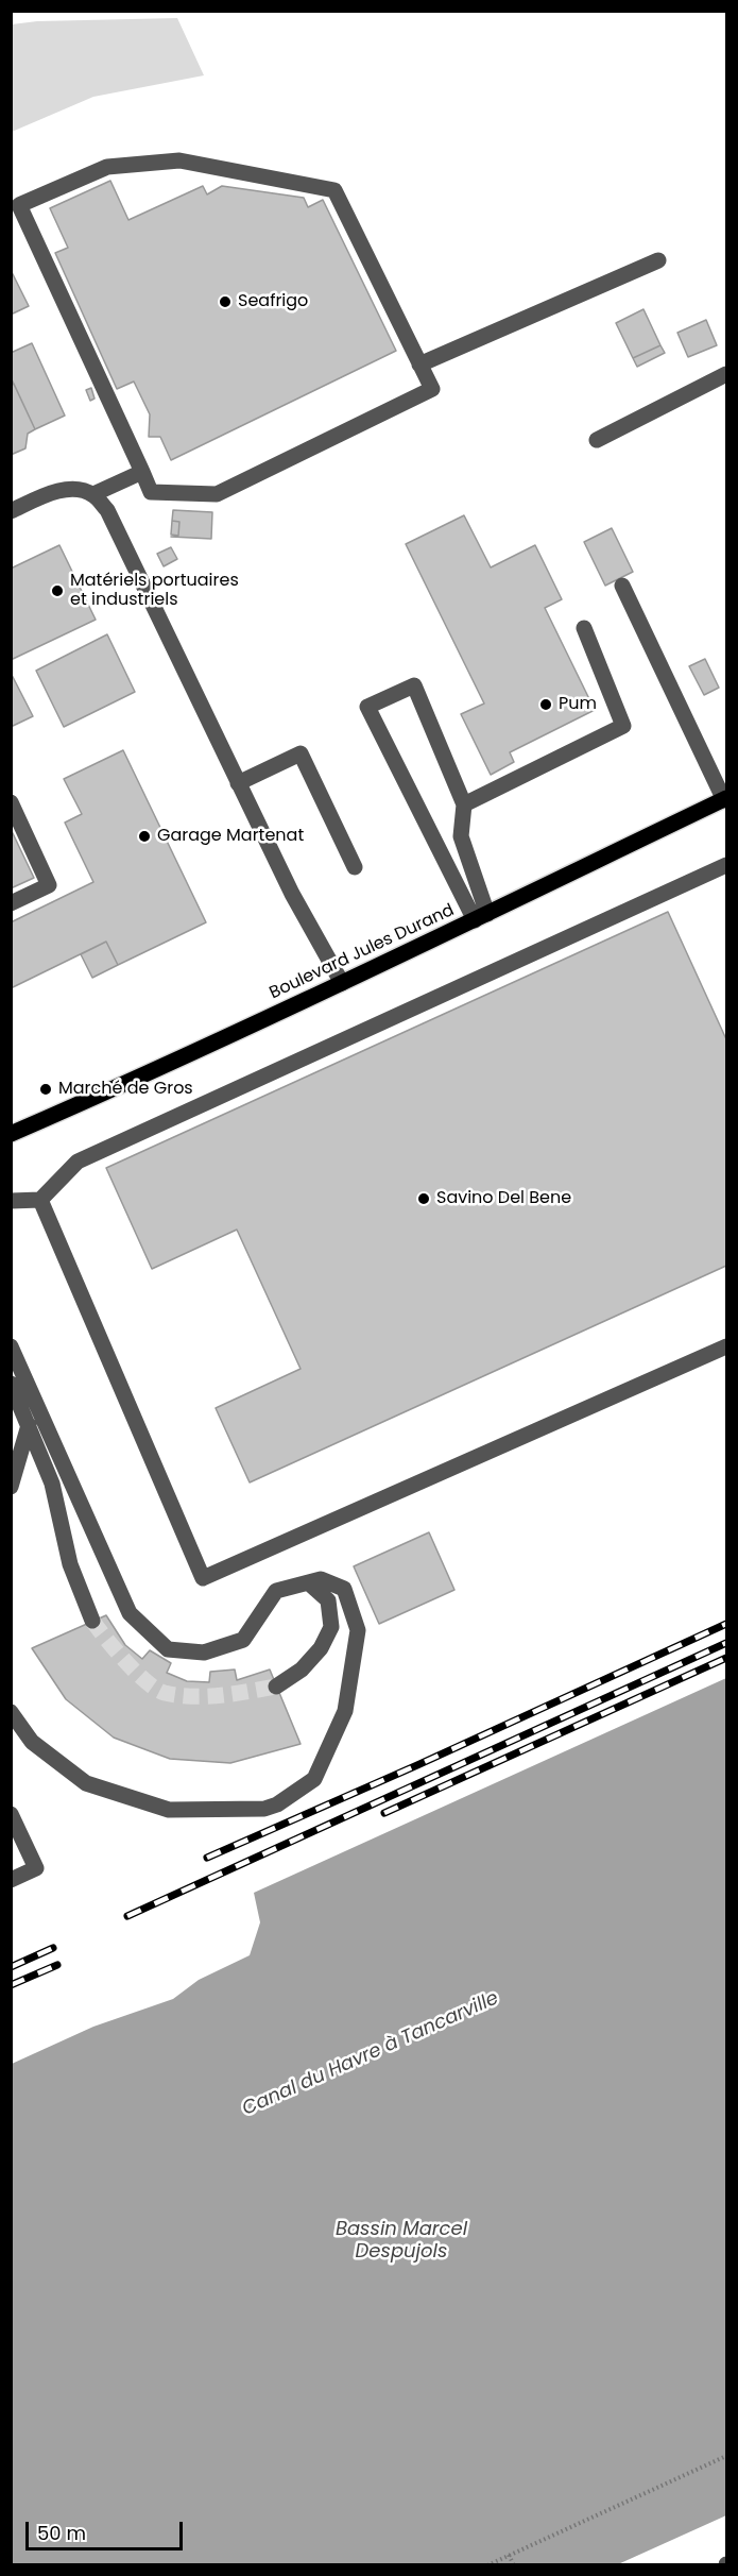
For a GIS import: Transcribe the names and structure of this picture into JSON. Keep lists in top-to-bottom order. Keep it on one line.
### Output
{"streets":{"main road":["Boulevard Jules Durand"]},"water":["Canal du Havre à Tancarville","Bassin Marcel Despujols"],"places":["Seafrigo","Matériels portuaires et industriels","Pum","Garage Martenat","Marché de Gros","Savino Del Bene"],"scale_bar":"50 m"}
